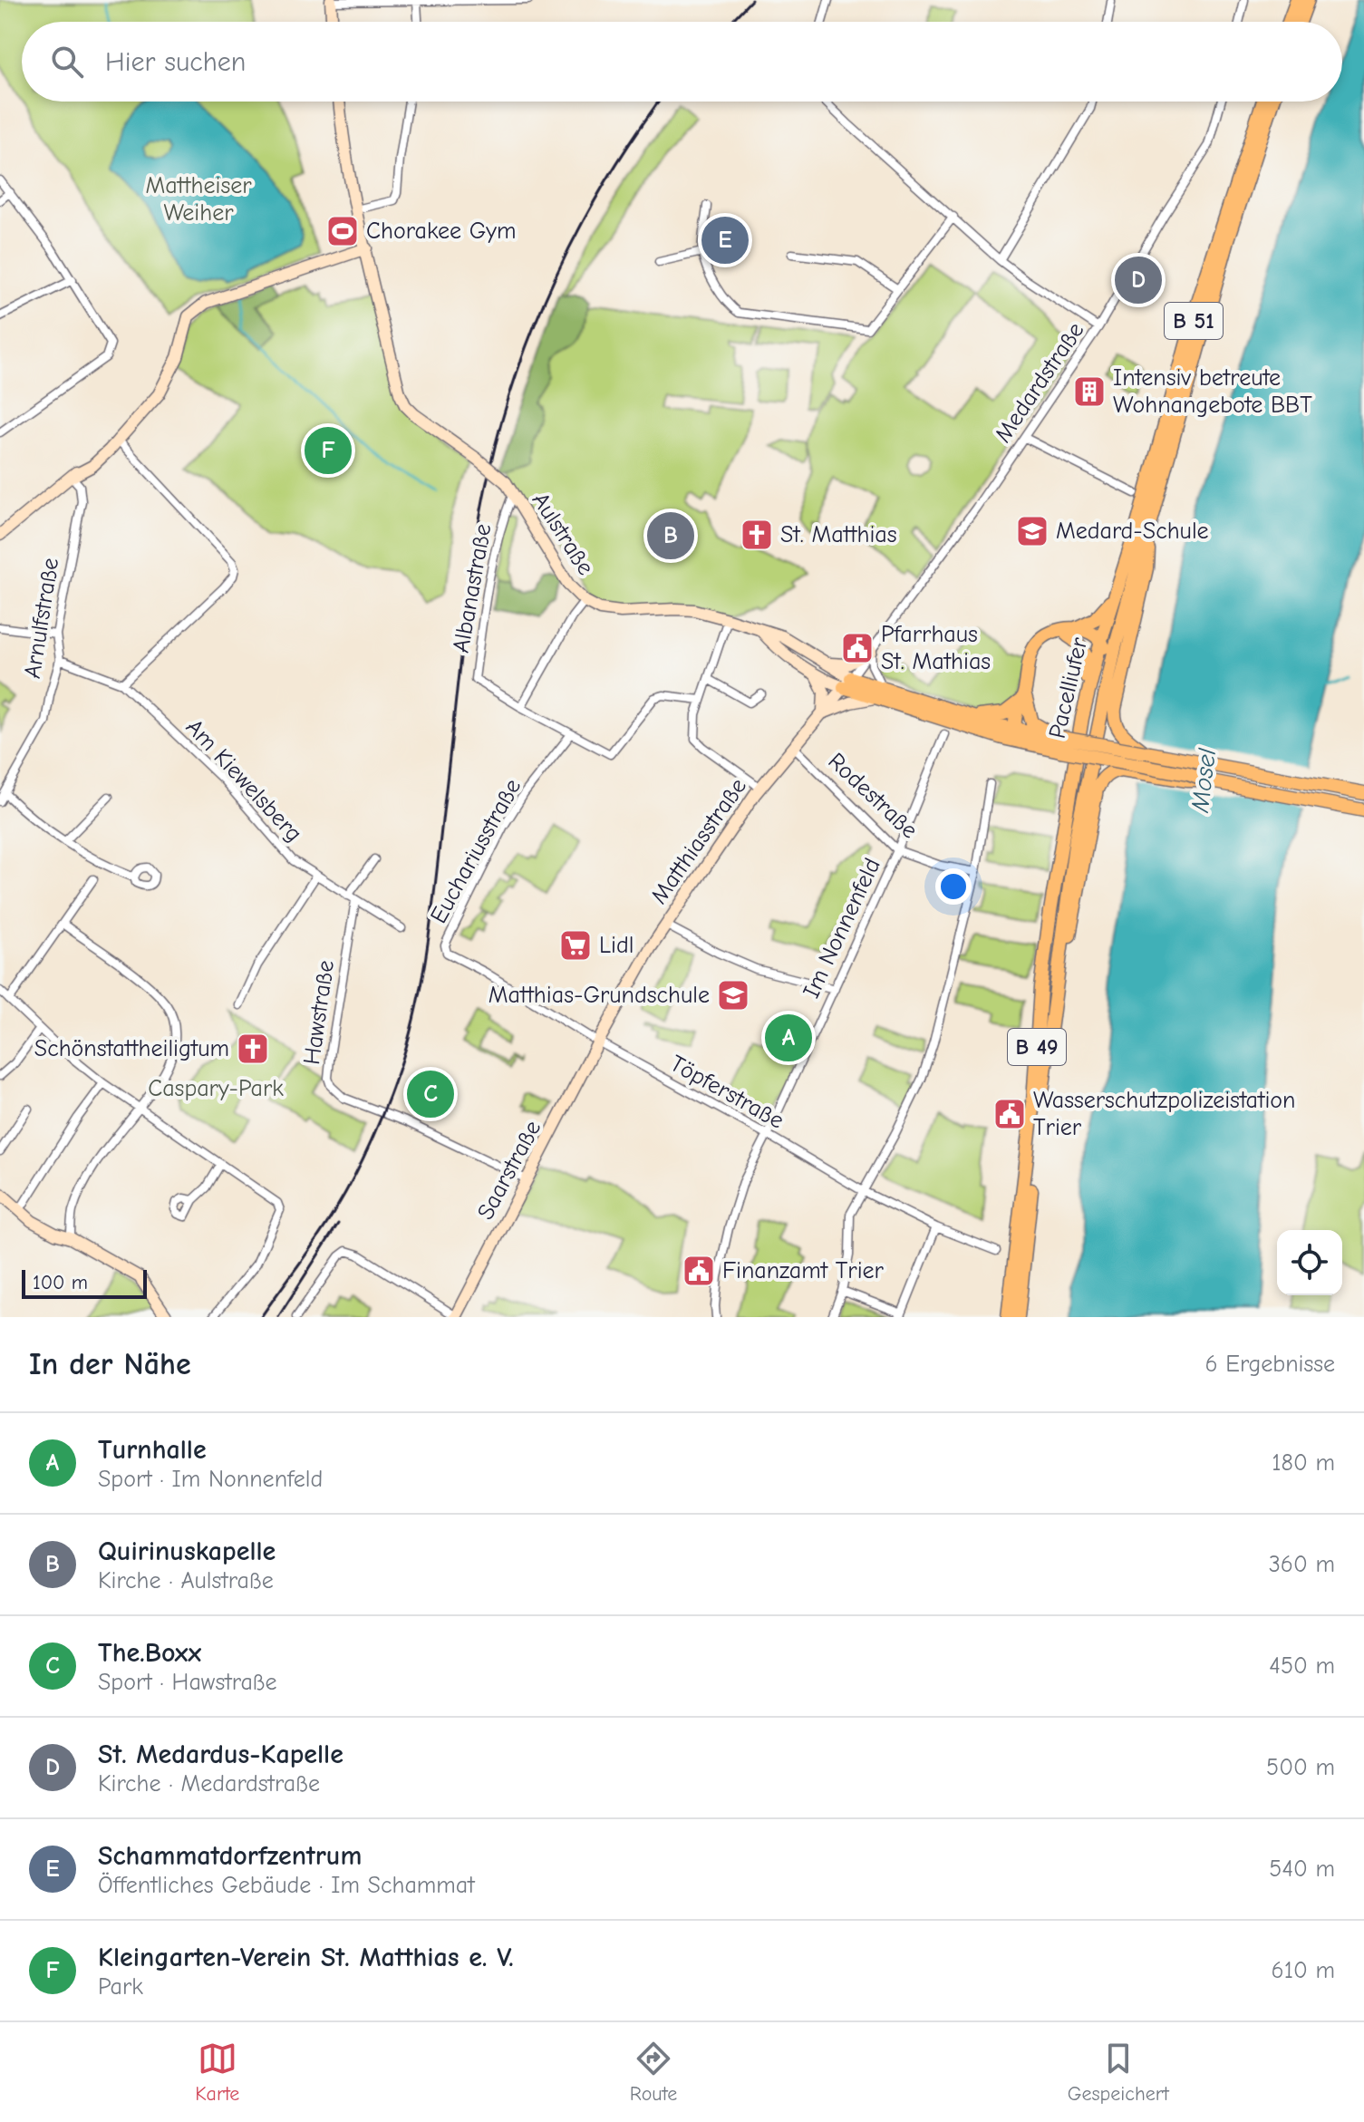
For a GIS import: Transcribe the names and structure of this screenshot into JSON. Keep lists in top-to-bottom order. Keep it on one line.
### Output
{"streets":{"main road":["B 51","Pacelliufer","B 49"],"street":["Medardstraße","Aulstraße","Albanastraße","Arnulfstraße","Am Kiewelsberg","Rodestraße","Matthiasstraße","Euchariusstraße","Im Nonnenfeld","Hawstraße","Töpferstraße","Saarstraße"]},"crossings":[["Medardstraße","Aulstraße"],["Medardstraße","Matthiasstraße"],["Aulstraße","Albanastraße"],["Aulstraße","Matthiasstraße"],["Albanastraße","Euchariusstraße"],["Arnulfstraße","Am Kiewelsberg"],["Am Kiewelsberg","Hawstraße"],["Rodestraße","Matthiasstraße"],["Rodestraße","Im Nonnenfeld"],["Matthiasstraße","Töpferstraße"],["Matthiasstraße","Saarstraße"],["Euchariusstraße","Töpferstraße"],["Im Nonnenfeld","Töpferstraße"],["Hawstraße","Saarstraße"],["Töpferstraße","Saarstraße"]],"water":["Mosel"],"parks":["Mattheiser Weiher","Caspary-Park"],"places":{"sports":["Chorakee Gym"],"building":["Intensiv betreute Wohnangebote BBT"],"school or university":["Medard-Schule","Matthias-Grundschule"],"church":["St. Matthias","Schönstattheiligtum"],"public building":["Pfarrhaus St. Mathias","Wasserschutzpolizeistation Trier","Finanzamt Trier"],"supermarket":["Lidl"]},"scale_bar":"100 m","page":{"search":"Hier suchen","pins":["E","D","F","B","A","C"],"scale":"100 m","heading":["In der Nähe","6 Ergebnisse"],"list":[{"mark":"A","name":"Turnhalle","note":"Sport · Im Nonnenfeld","value":"180 m"},{"mark":"B","name":"Quirinuskapelle","note":"Kirche · Aulstraße","value":"360 m"},{"mark":"C","name":"The.Boxx","note":"Sport · Hawstraße","value":"450 m"},{"mark":"D","name":"St. Medardus-Kapelle","note":"Kirche · Medardstraße","value":"500 m"},{"mark":"E","name":"Schammatdorfzentrum","note":"Öffentliches Gebäude · Im Schammat","value":"540 m"},{"mark":"F","name":"Kleingarten-Verein St. Matthias e. V.","note":"Park","value":"610 m"}],"nav":["Karte","Route","Gespeichert"]}}
